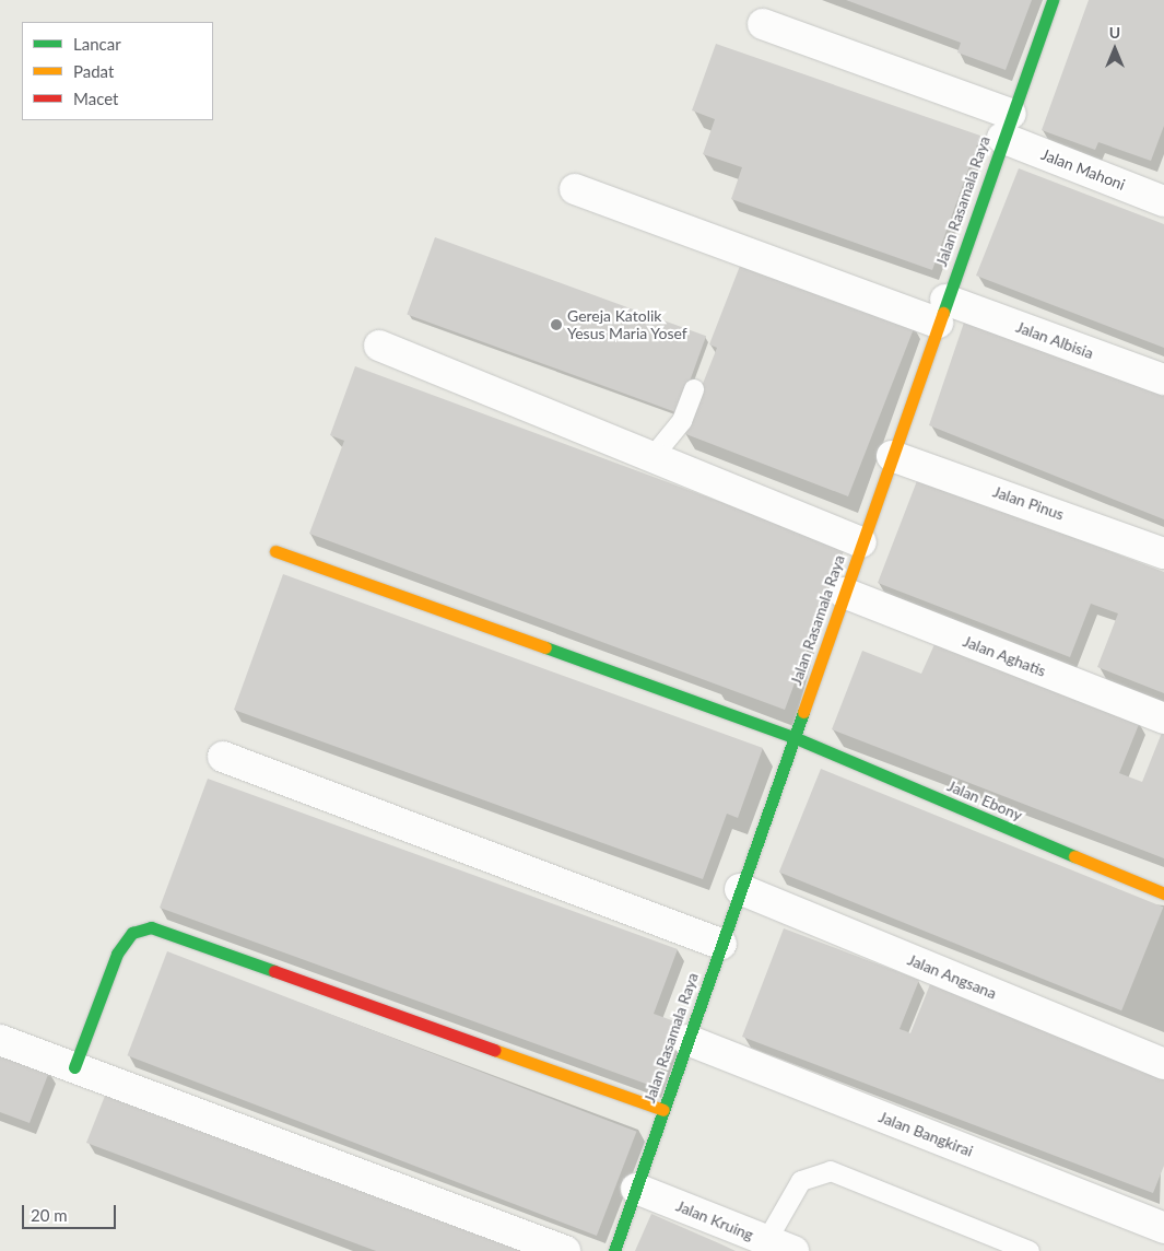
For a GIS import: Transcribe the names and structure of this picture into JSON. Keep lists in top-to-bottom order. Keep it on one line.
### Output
{"streets":{"street":["Jalan Mahoni","Jalan Rasamala Raya","Jalan Albisia","Jalan Pinus","Jalan Aghatis","Jalan Ebony","Jalan Angsana","Jalan Bangkirai","Jalan Kruing"]},"crossings":[["Jalan Mahoni","Jalan Rasamala Raya"],["Jalan Rasamala Raya","Jalan Albisia"],["Jalan Rasamala Raya","Jalan Pinus"],["Jalan Rasamala Raya","Jalan Aghatis"],["Jalan Rasamala Raya","Jalan Ebony"],["Jalan Rasamala Raya","Jalan Angsana"],["Jalan Rasamala Raya","Jalan Bangkirai"],["Jalan Rasamala Raya","Jalan Kruing"]],"places":["Gereja Katolik Yesus Maria Yosef"],"legend":["Lancar","Padat","Macet"],"scale_bar":"20 m","north":"top"}
